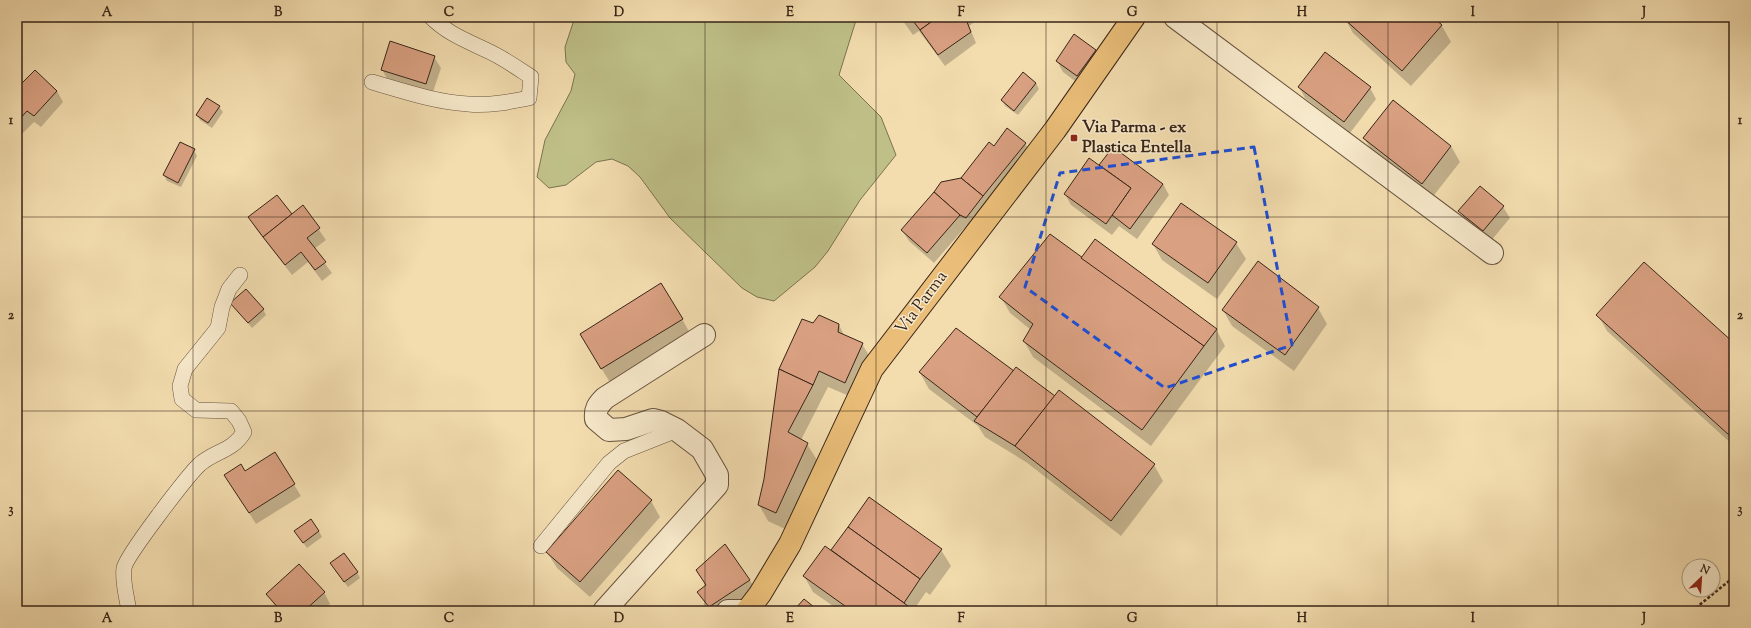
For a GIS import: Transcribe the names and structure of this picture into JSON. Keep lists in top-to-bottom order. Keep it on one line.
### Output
{"streets":{"main road":["Via Parma"]},"places":{"transit":["Via Parma - ex Plastica Entella"]},"north":"top right","grid":{"columns":["A","B","C","D","E","F","G","H","I","J"],"rows":["1","2","3"]}}
